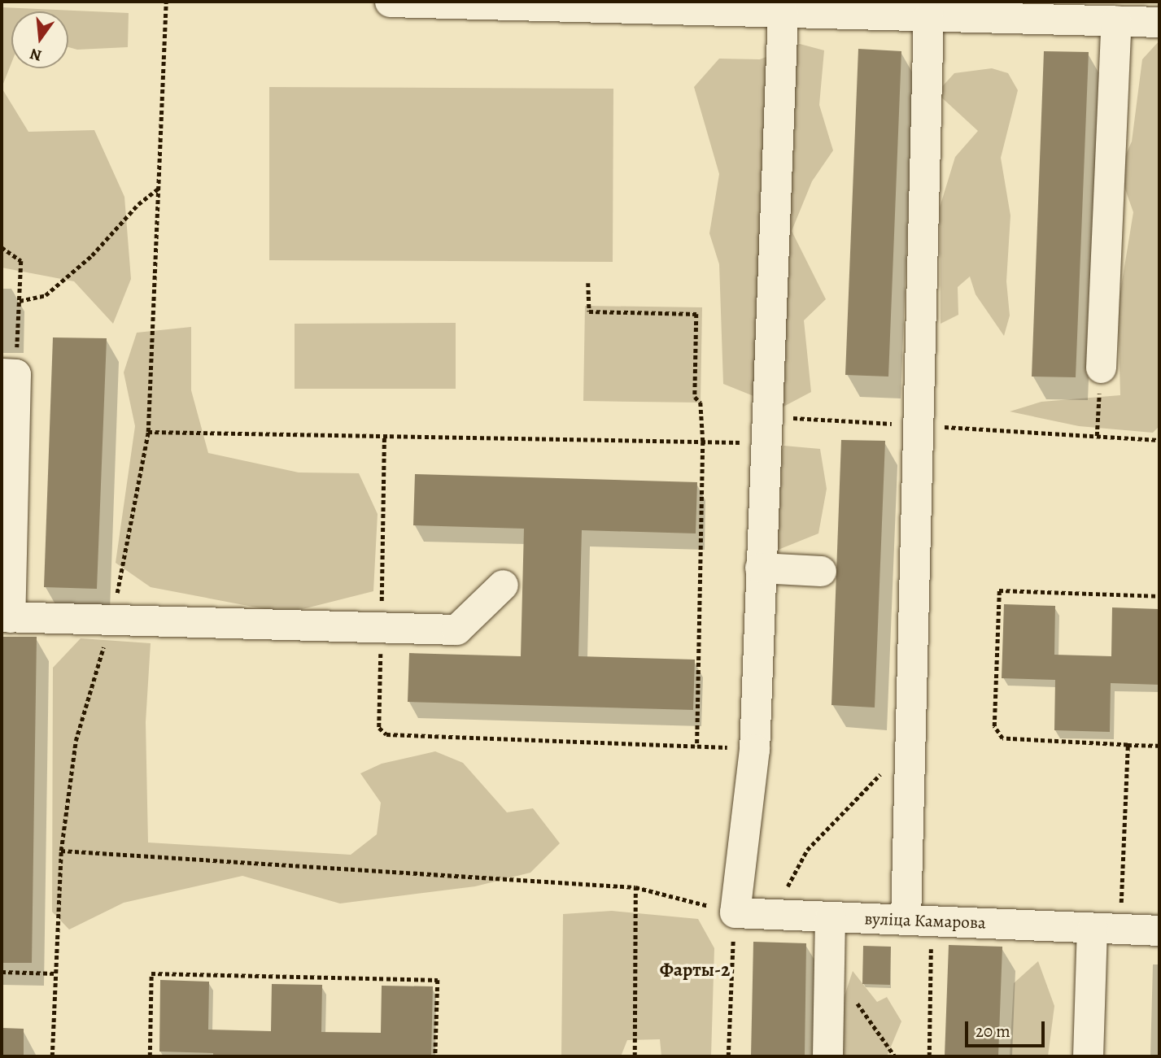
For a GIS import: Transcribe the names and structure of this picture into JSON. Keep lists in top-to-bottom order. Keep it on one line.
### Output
{"streets":{"street":["вуліца Камарова"]},"districts":["Фарты-2"],"scale_bar":"20 m","north":"bottom"}
